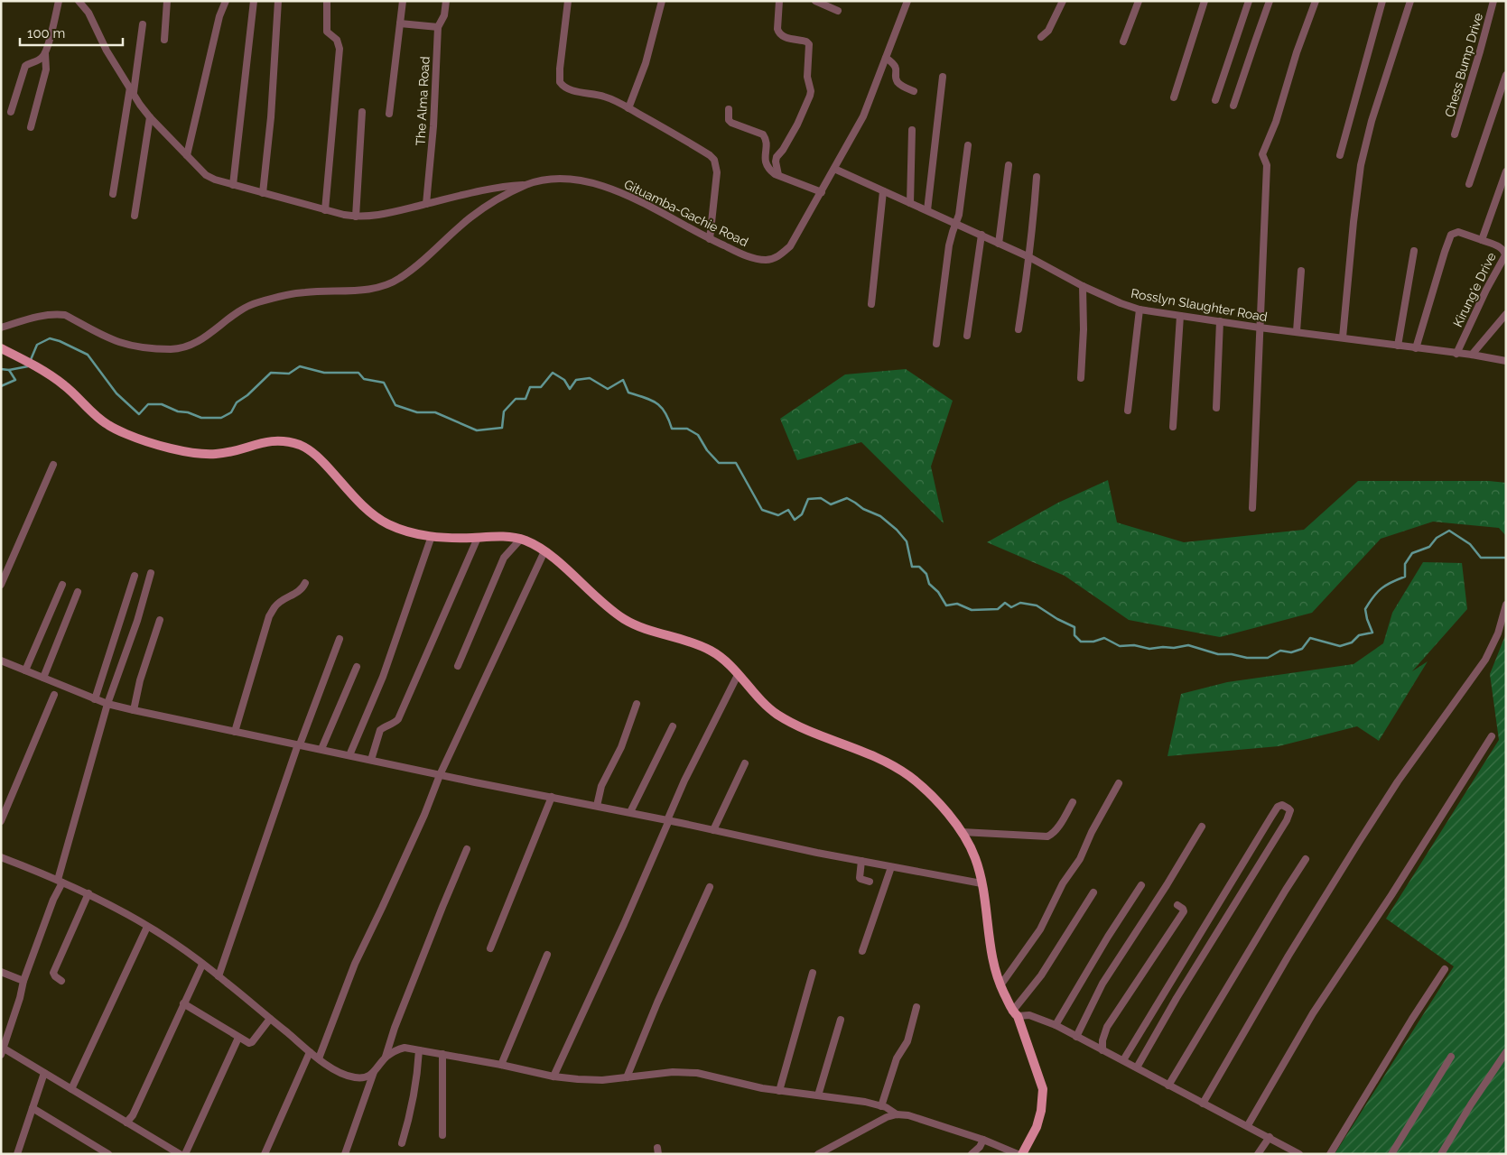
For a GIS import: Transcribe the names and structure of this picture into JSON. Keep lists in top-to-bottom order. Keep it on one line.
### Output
{"streets":{"street":["Chess Bump Drive","The Alma Road","Gituamba-Gachie Road","Kirung'e Drive","Rosslyn Slaughter Road"]},"crossings":[["Gituamba-Gachie Road","Rosslyn Slaughter Road"],["Kirung'e Drive","Rosslyn Slaughter Road"]],"scale_bar":"100 m"}
